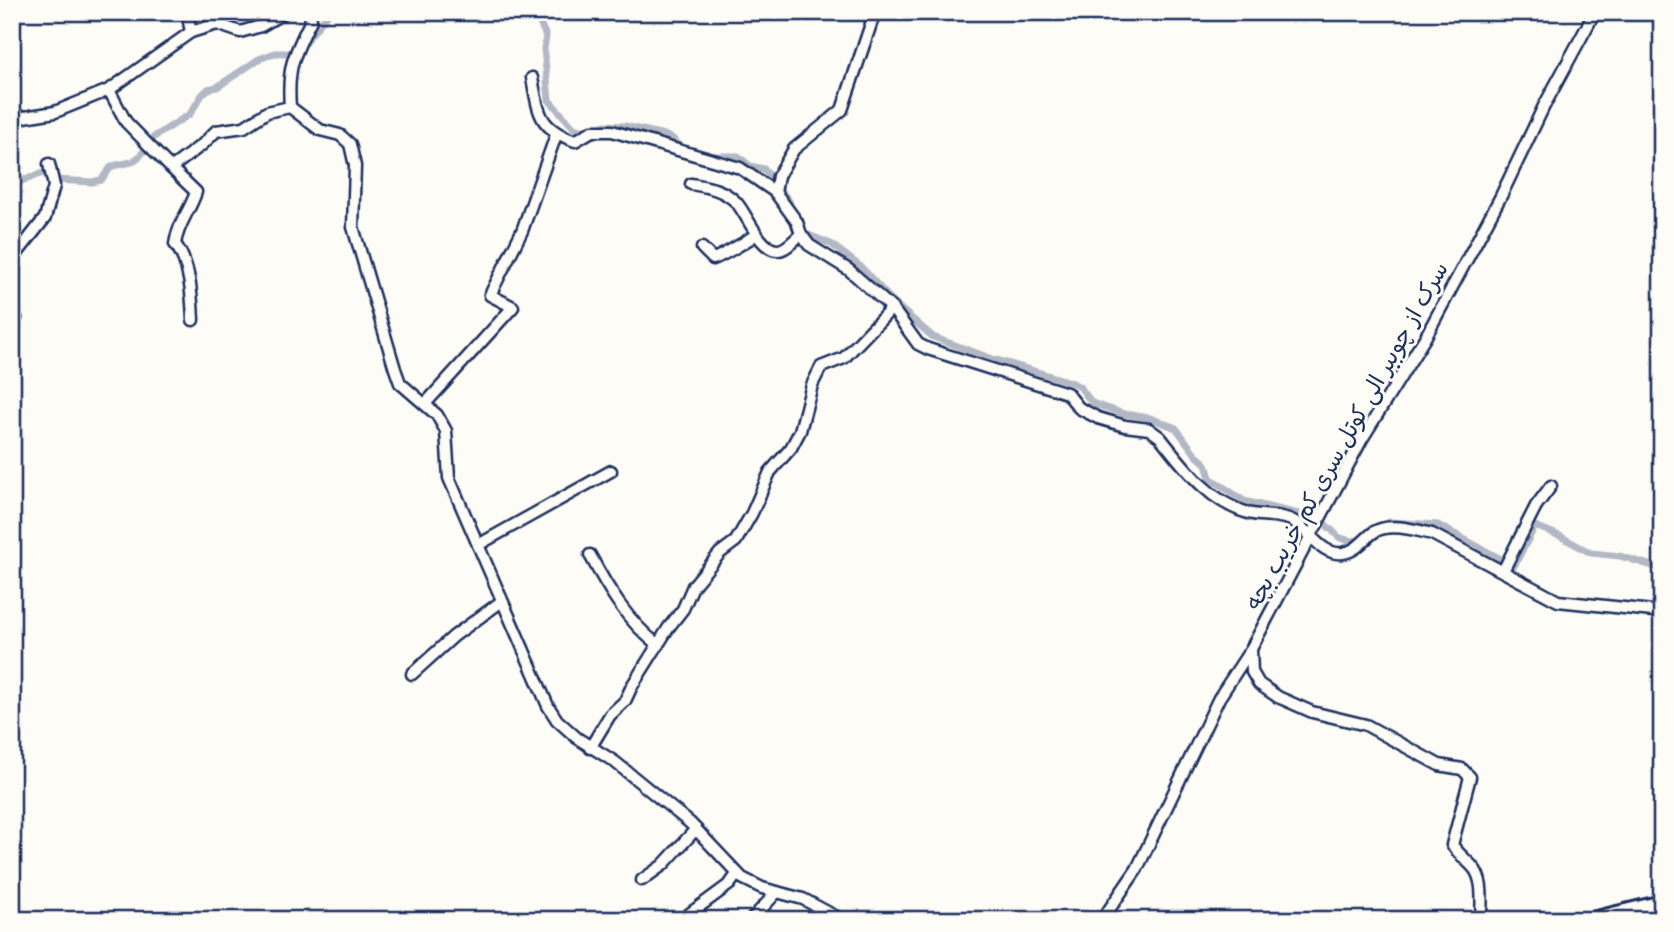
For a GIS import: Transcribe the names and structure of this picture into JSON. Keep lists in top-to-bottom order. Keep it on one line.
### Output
{"streets":{"street":["سرک از چوببر الی کوتل سری کم خریب بچه"]}}
